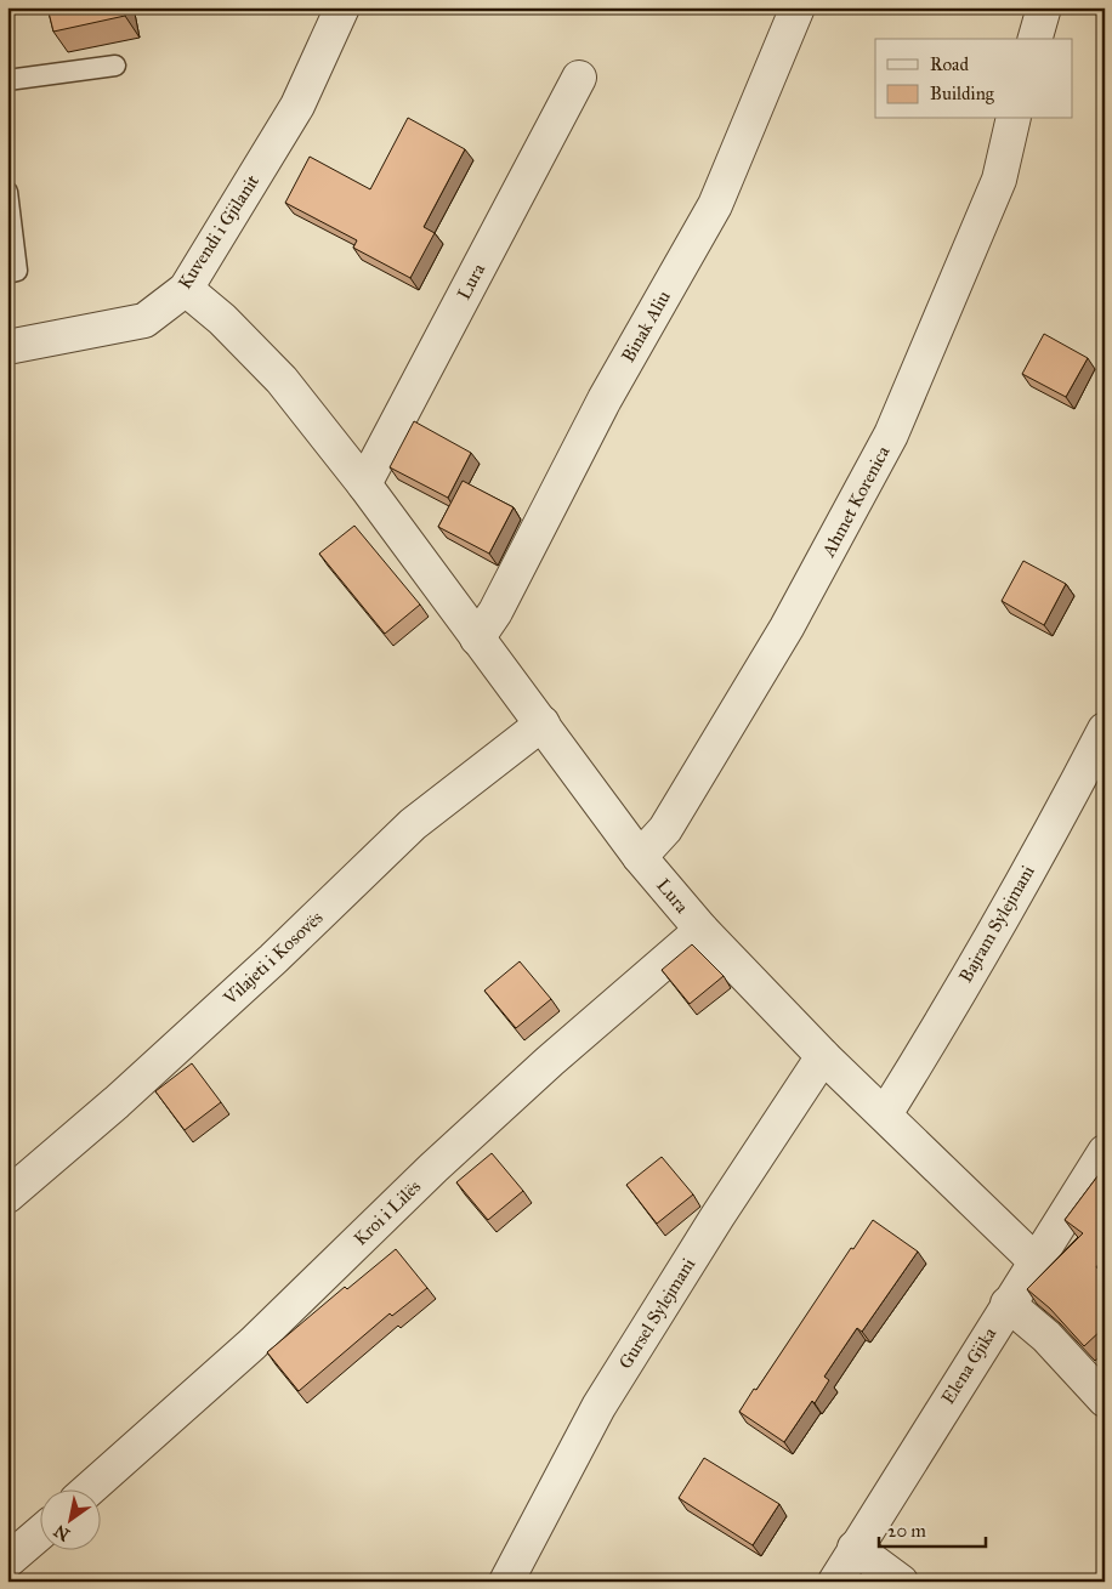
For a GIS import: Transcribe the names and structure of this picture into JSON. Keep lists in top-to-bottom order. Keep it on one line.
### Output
{"streets":{"street":["Kuvendi i Gjilanit","Lura","Binak Aliu","Ahmet Korenica","Bajram Sylejmani","Vilajeti i Kosovës","Kroi i Lilës","Gursel Sylejmani","Elena Gjika"]},"crossings":[["Kuvendi i Gjilanit","Lura"],["Lura","Binak Aliu"],["Lura","Ahmet Korenica"],["Lura","Bajram Sylejmani"],["Lura","Vilajeti i Kosovës"],["Lura","Kroi i Lilës"],["Lura","Gursel Sylejmani"],["Lura","Elena Gjika"]],"legend":["Road","Building"],"scale_bar":"20 m","north":"bottom left"}
